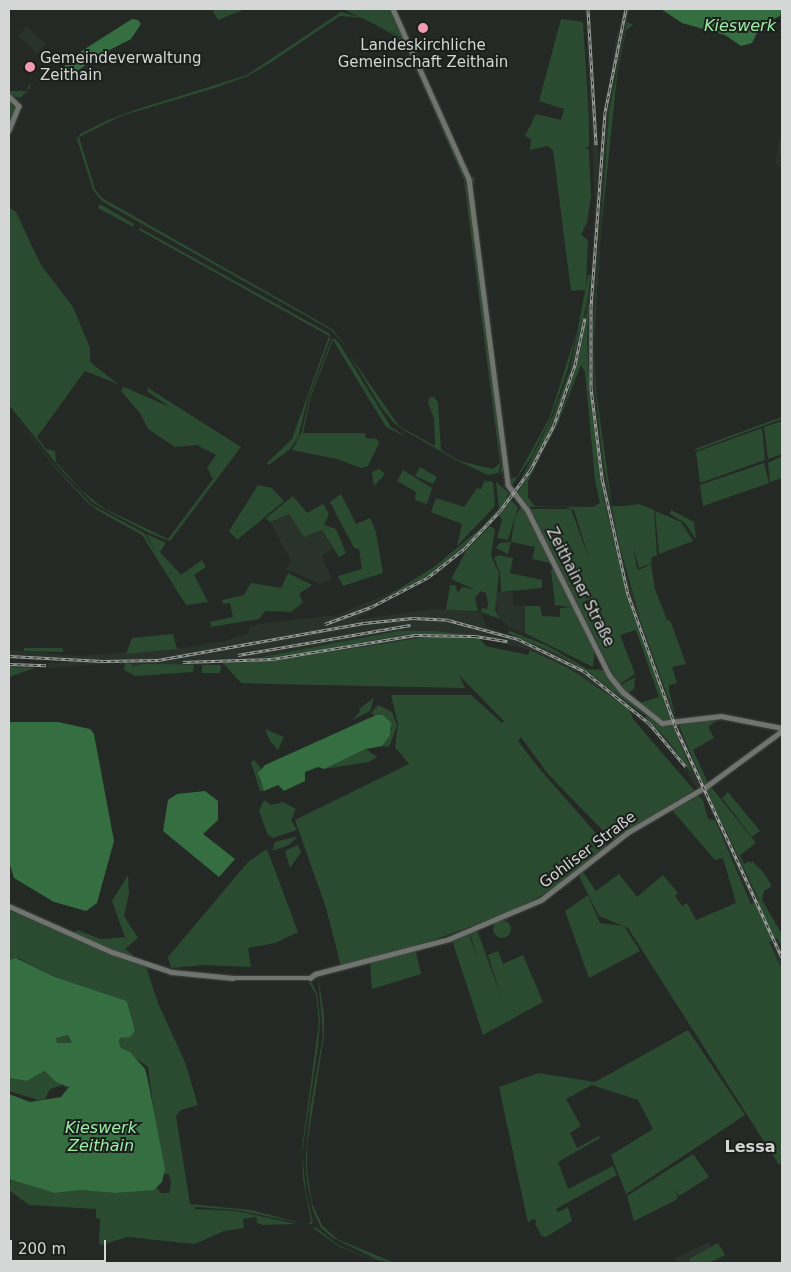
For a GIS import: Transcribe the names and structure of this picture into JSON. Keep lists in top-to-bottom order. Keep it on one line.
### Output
{"streets":{"street":["Zeithainer Straße","Gohliser Straße"]},"crossings":[["Zeithainer Straße","Gohliser Straße"]],"districts":["Lessa"],"water":["Kieswerk","Kieswerk Zeithain"],"places":["Landeskirchliche Gemeinschaft Zeithain","Gemeindeverwaltung Zeithain"],"scale_bar":"200 m"}
